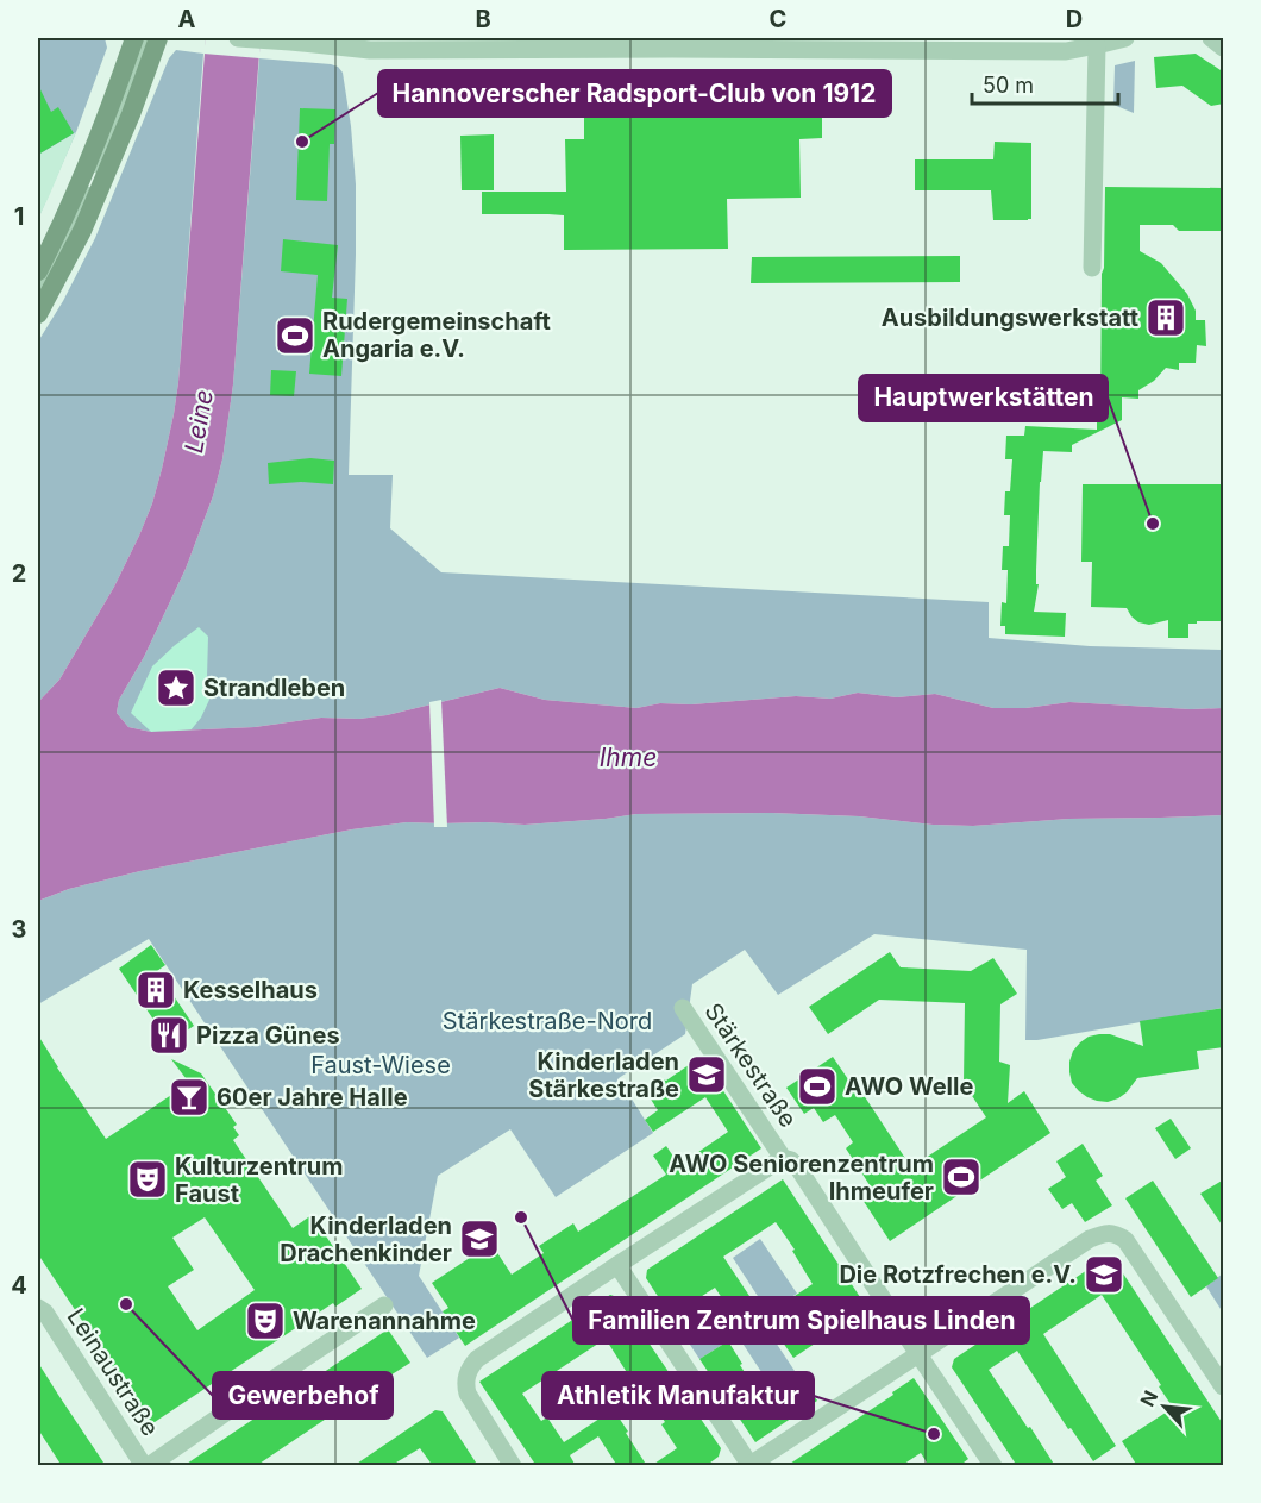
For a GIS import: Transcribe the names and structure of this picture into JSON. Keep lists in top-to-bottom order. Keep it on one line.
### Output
{"streets":{"street":["Stärkestraße","Leinaustraße"]},"water":["Leine","Ihme"],"parks":["Stärkestraße-Nord","Faust-Wiese"],"places":{"other":["Hannoverscher Radsport-Club von 1912","Hauptwerkstätten","Familien Zentrum Spielhaus Linden","Gewerbehof","Athletik Manufaktur"],"building":["Ausbildungswerkstatt","Kesselhaus"],"sports":["Rudergemeinschaft Angaria e.V.","AWO Welle","AWO Seniorenzentrum Ihmeufer"],"place":["Strandleben"],"restaurant":["Pizza Günes"],"school or university":["Kinderladen Stärkestraße","Kinderladen Drachenkinder","Die Rotzfrechen e.V."],"bar":["60er Jahre Halle"],"theatre":["Kulturzentrum Faust","Warenannahme"]},"scale_bar":"50 m","north":"top left","grid":{"columns":["A","B","C","D"],"rows":["1","2","3","4"]}}
